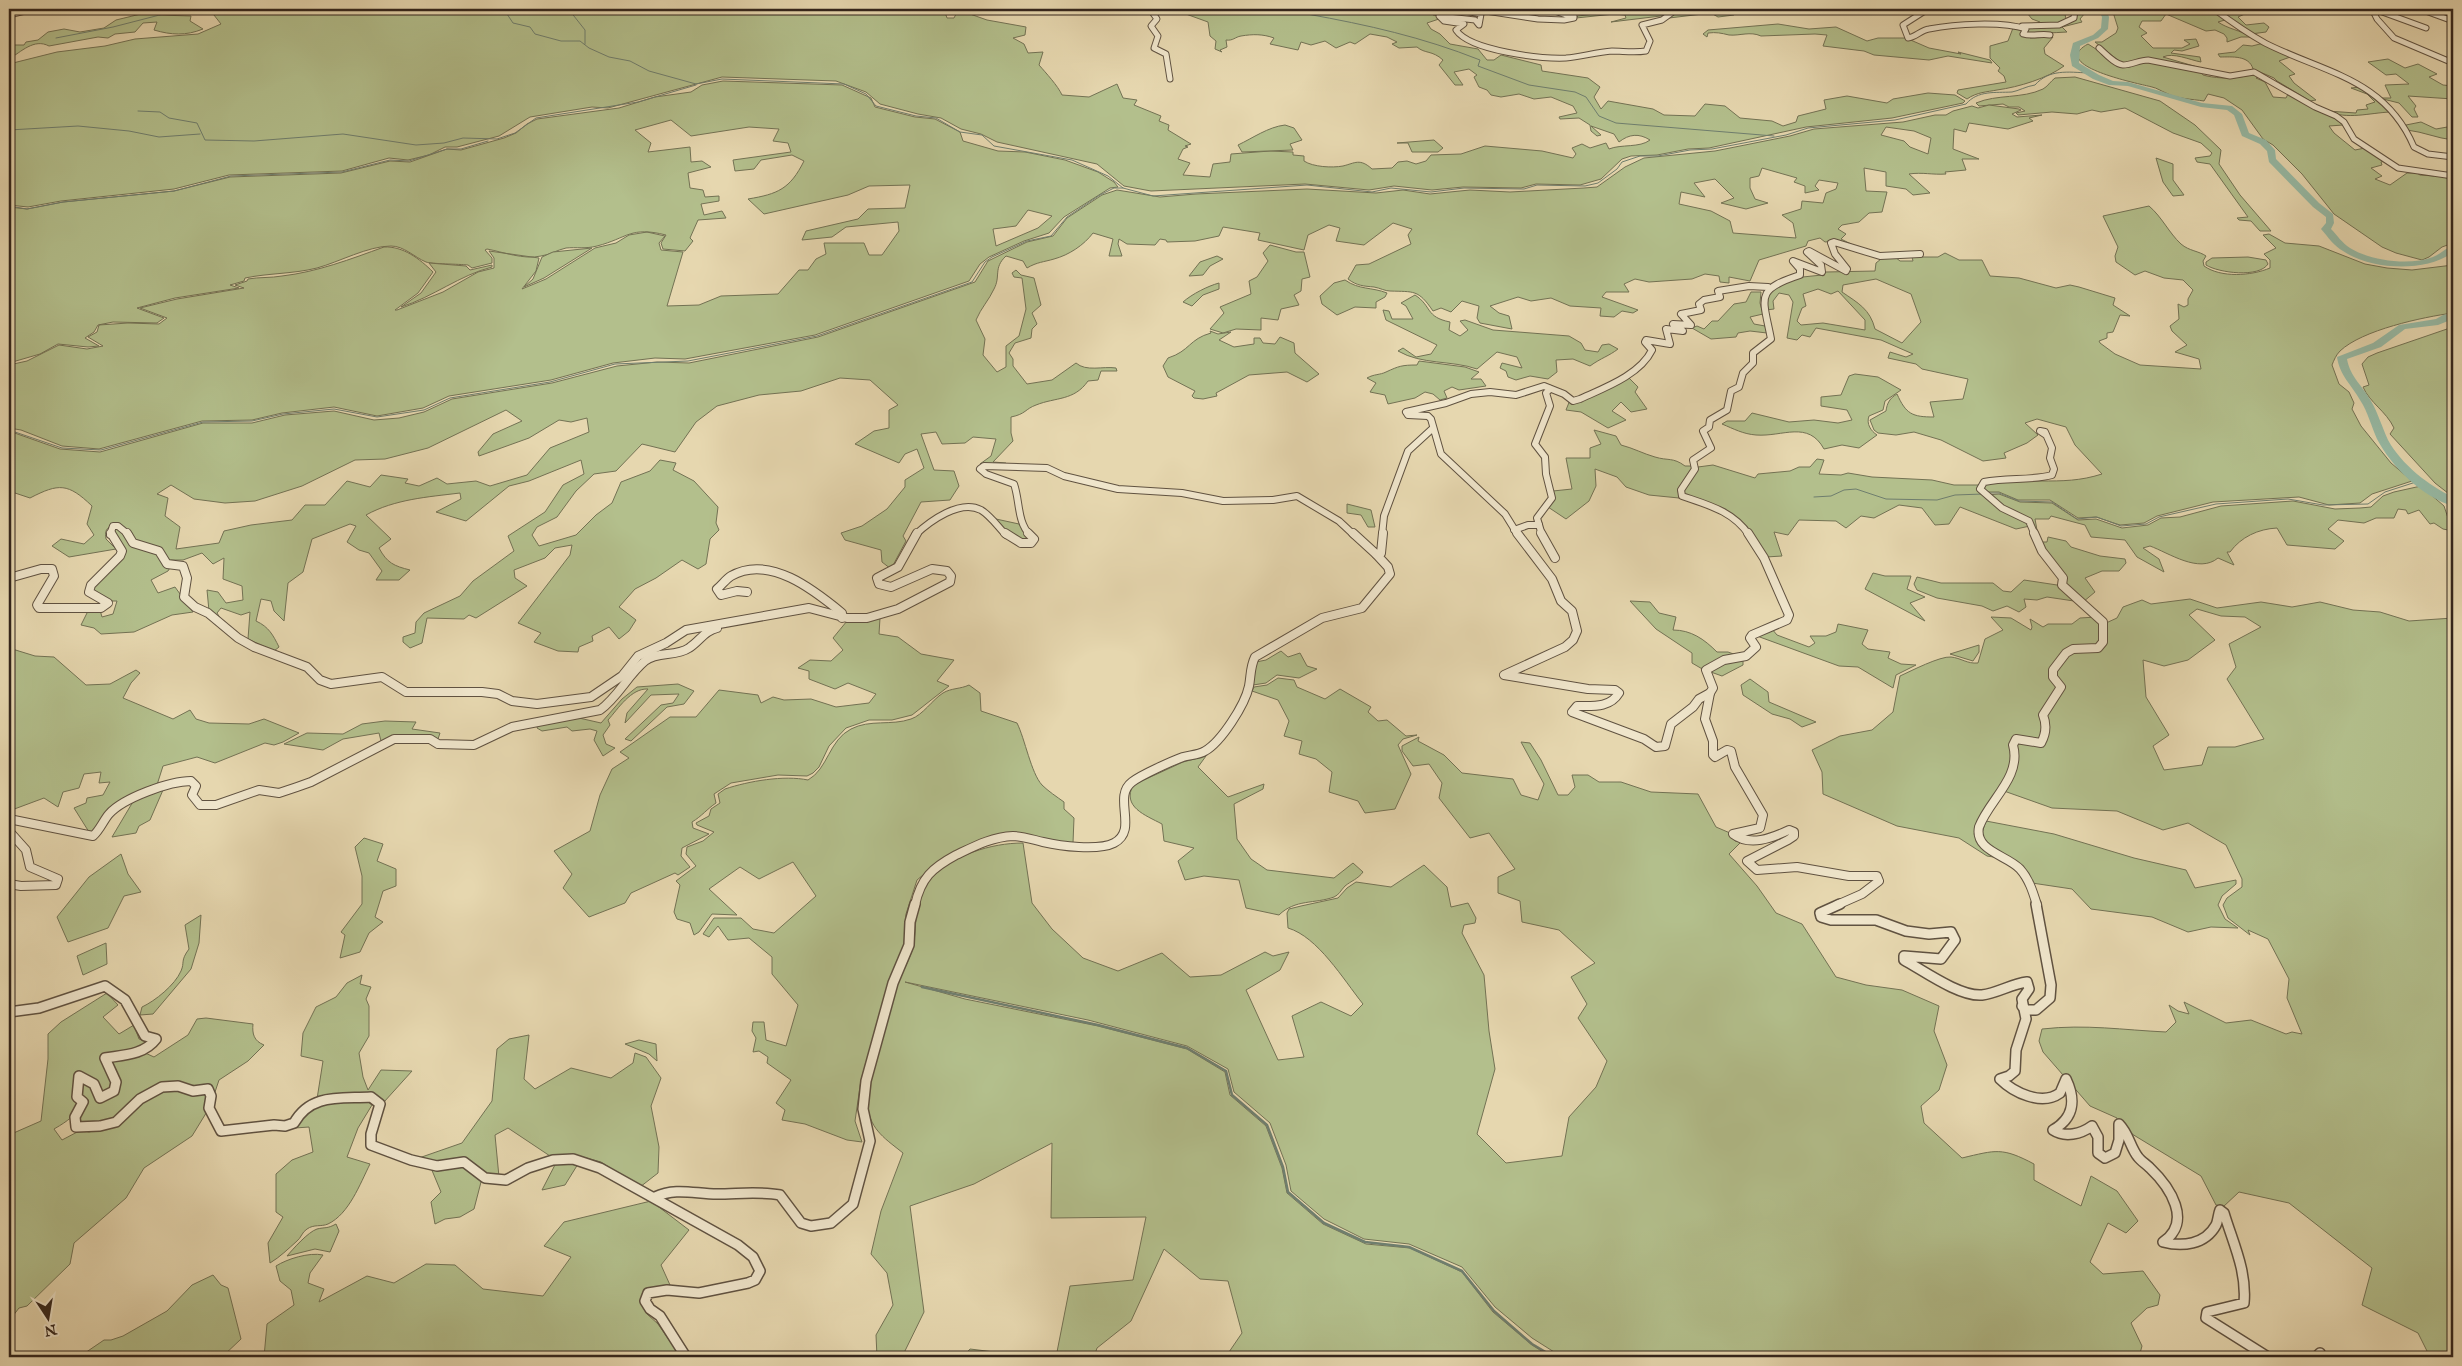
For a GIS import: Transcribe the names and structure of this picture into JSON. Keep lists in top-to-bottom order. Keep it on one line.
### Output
{"north":"bottom"}
